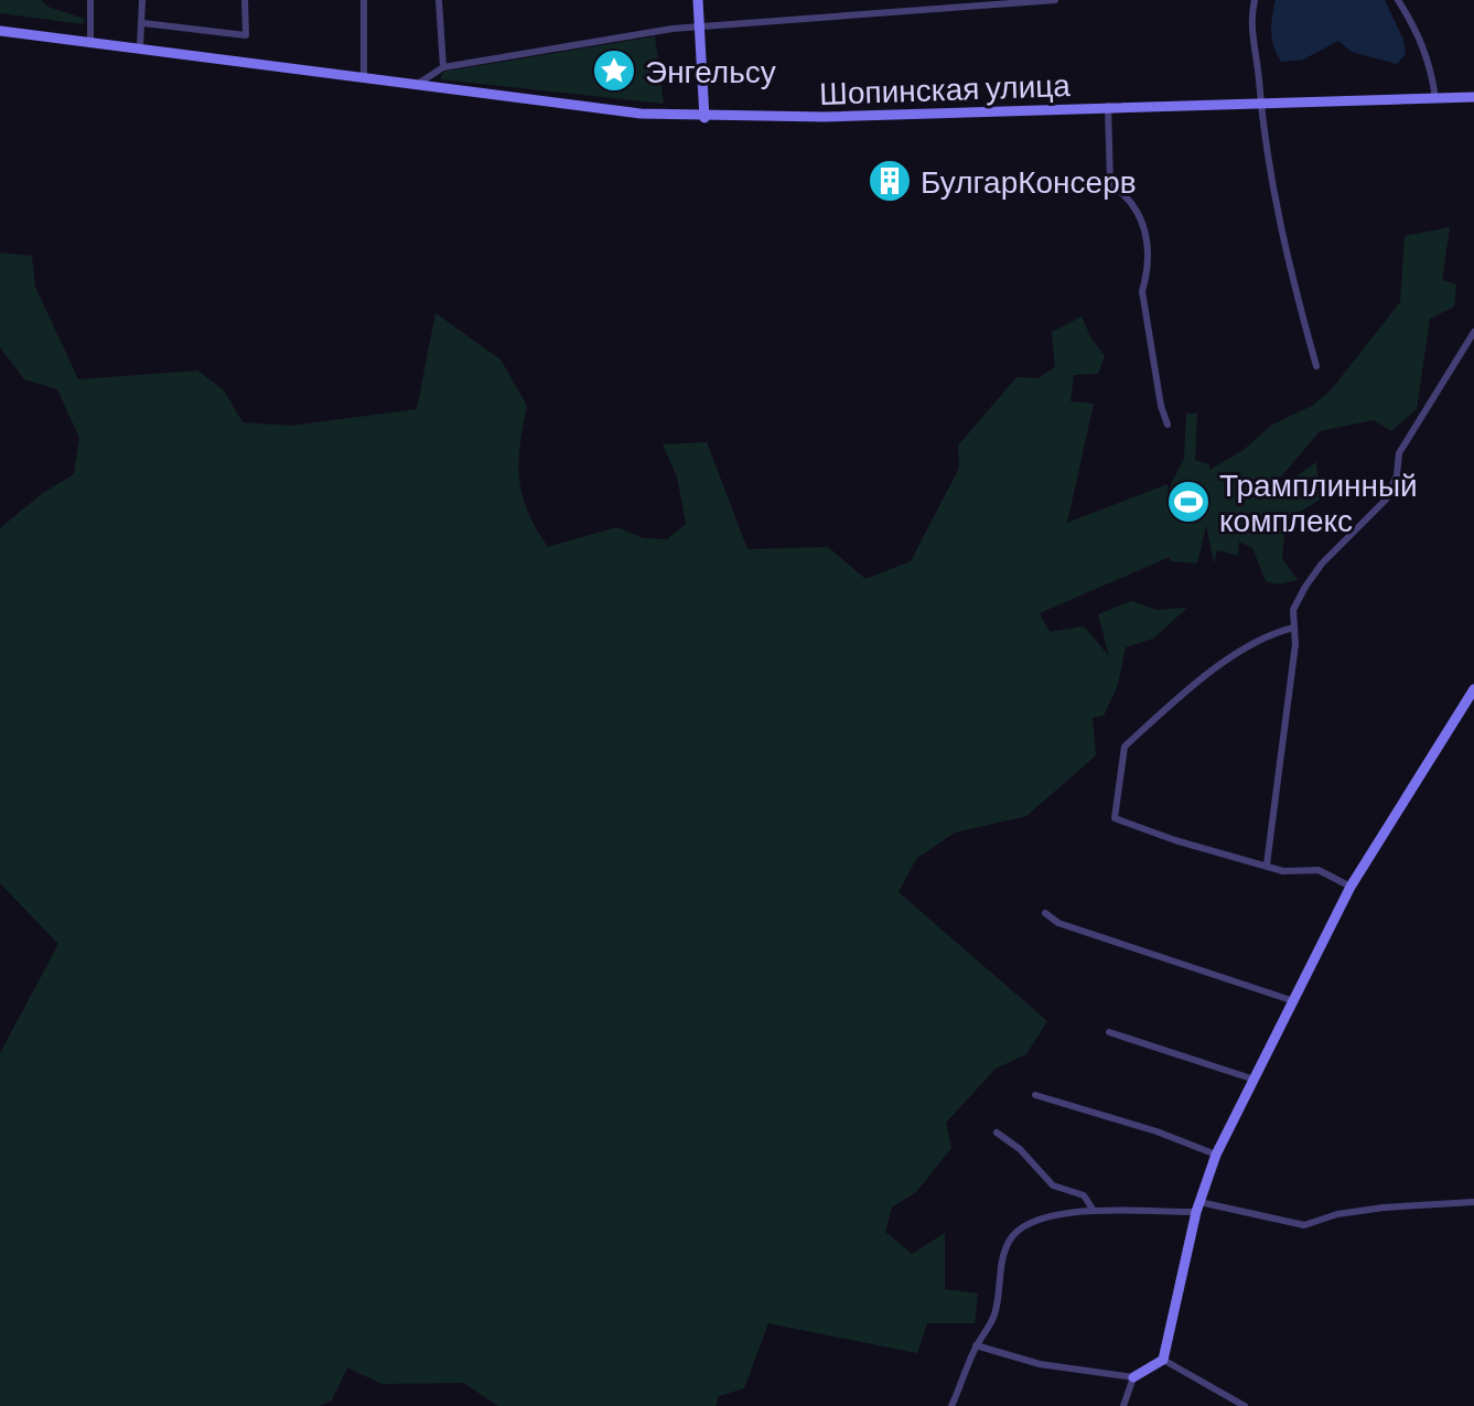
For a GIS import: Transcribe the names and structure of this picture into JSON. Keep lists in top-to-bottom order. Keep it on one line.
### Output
{"streets":{"street":["Шопинская улица"]},"places":{"place":["Энгельсу"],"building":["БулгарКонсерв"],"sports":["Трамплинный комплекс"]}}
